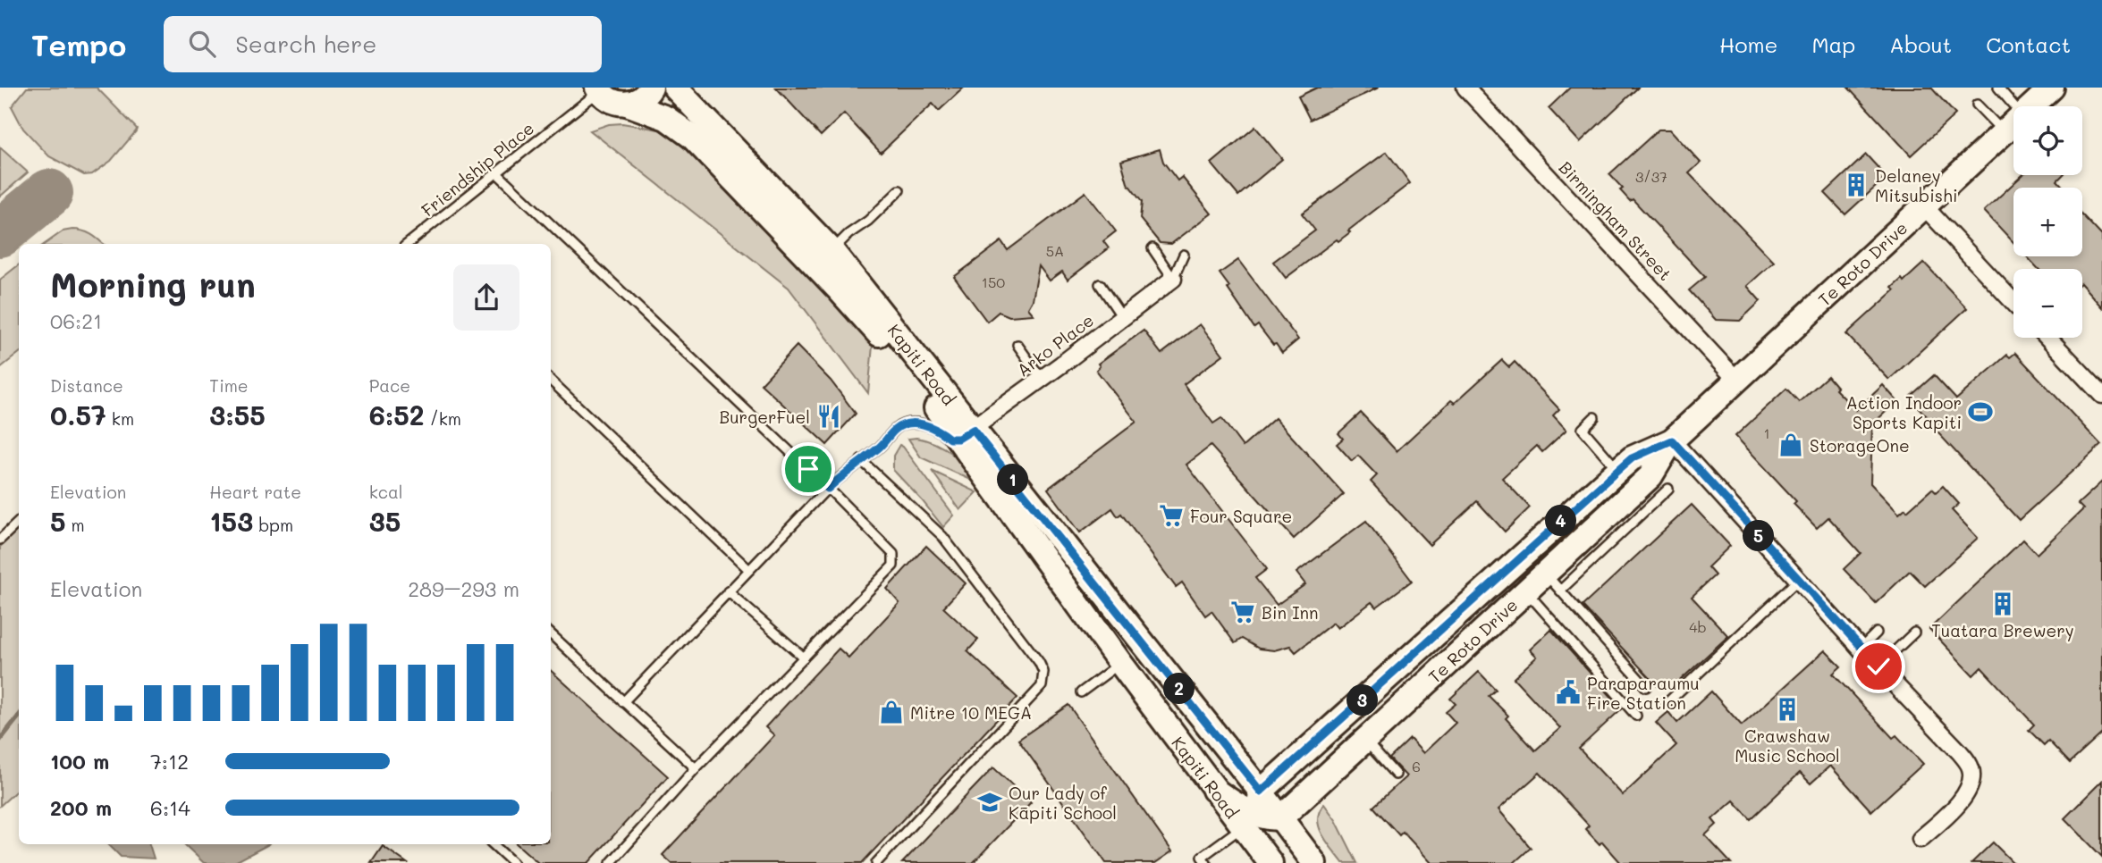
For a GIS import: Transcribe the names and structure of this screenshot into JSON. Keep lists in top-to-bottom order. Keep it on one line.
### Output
{"streets":{"main road":["Te Roto Drive","Kapiti Road"],"street":["Birmingham Street","Arko Place"],"lane":["Friendship Place"]},"crossings":[["Friendship Place","Kapiti Road"],["Birmingham Street","Te Roto Drive"],["Te Roto Drive","Kapiti Road"],["Arko Place","Kapiti Road"]],"places":{"building":["Delaney Mitsubishi","Tuatara Brewery","Crawshaw Music School"],"sports":["Action Indoor Sports Kapiti"],"restaurant":["BurgerFuel"],"shop":["StorageOne","Mitre 10 MEGA"],"supermarket":["Four Square","Bin Inn"],"public building":["Paraparaumu Fire Station"],"school or university":["Our Lady of Kāpiti School"]},"house_numbers":["3/37","5A","150","1","4b","6"],"page":{"header":"Tempo","search":"Search here","nav":["Home","Map","About","Contact"],"map_buttons":["+","−"],"heading":["Morning run","06:21"],"stats":[["Distance","0.57 km"],["Time","3:55"],["Pace","6:52 /km"],["Elevation","5 m"],["Heart rate","153 bpm"],["kcal","35"]],"pins":["1","4","5","2","3"],"chart":["Elevation","289–293 m"],"list":[{"name":"100 m","note":"7:12"},{"name":"200 m","note":"6:14"}]}}
